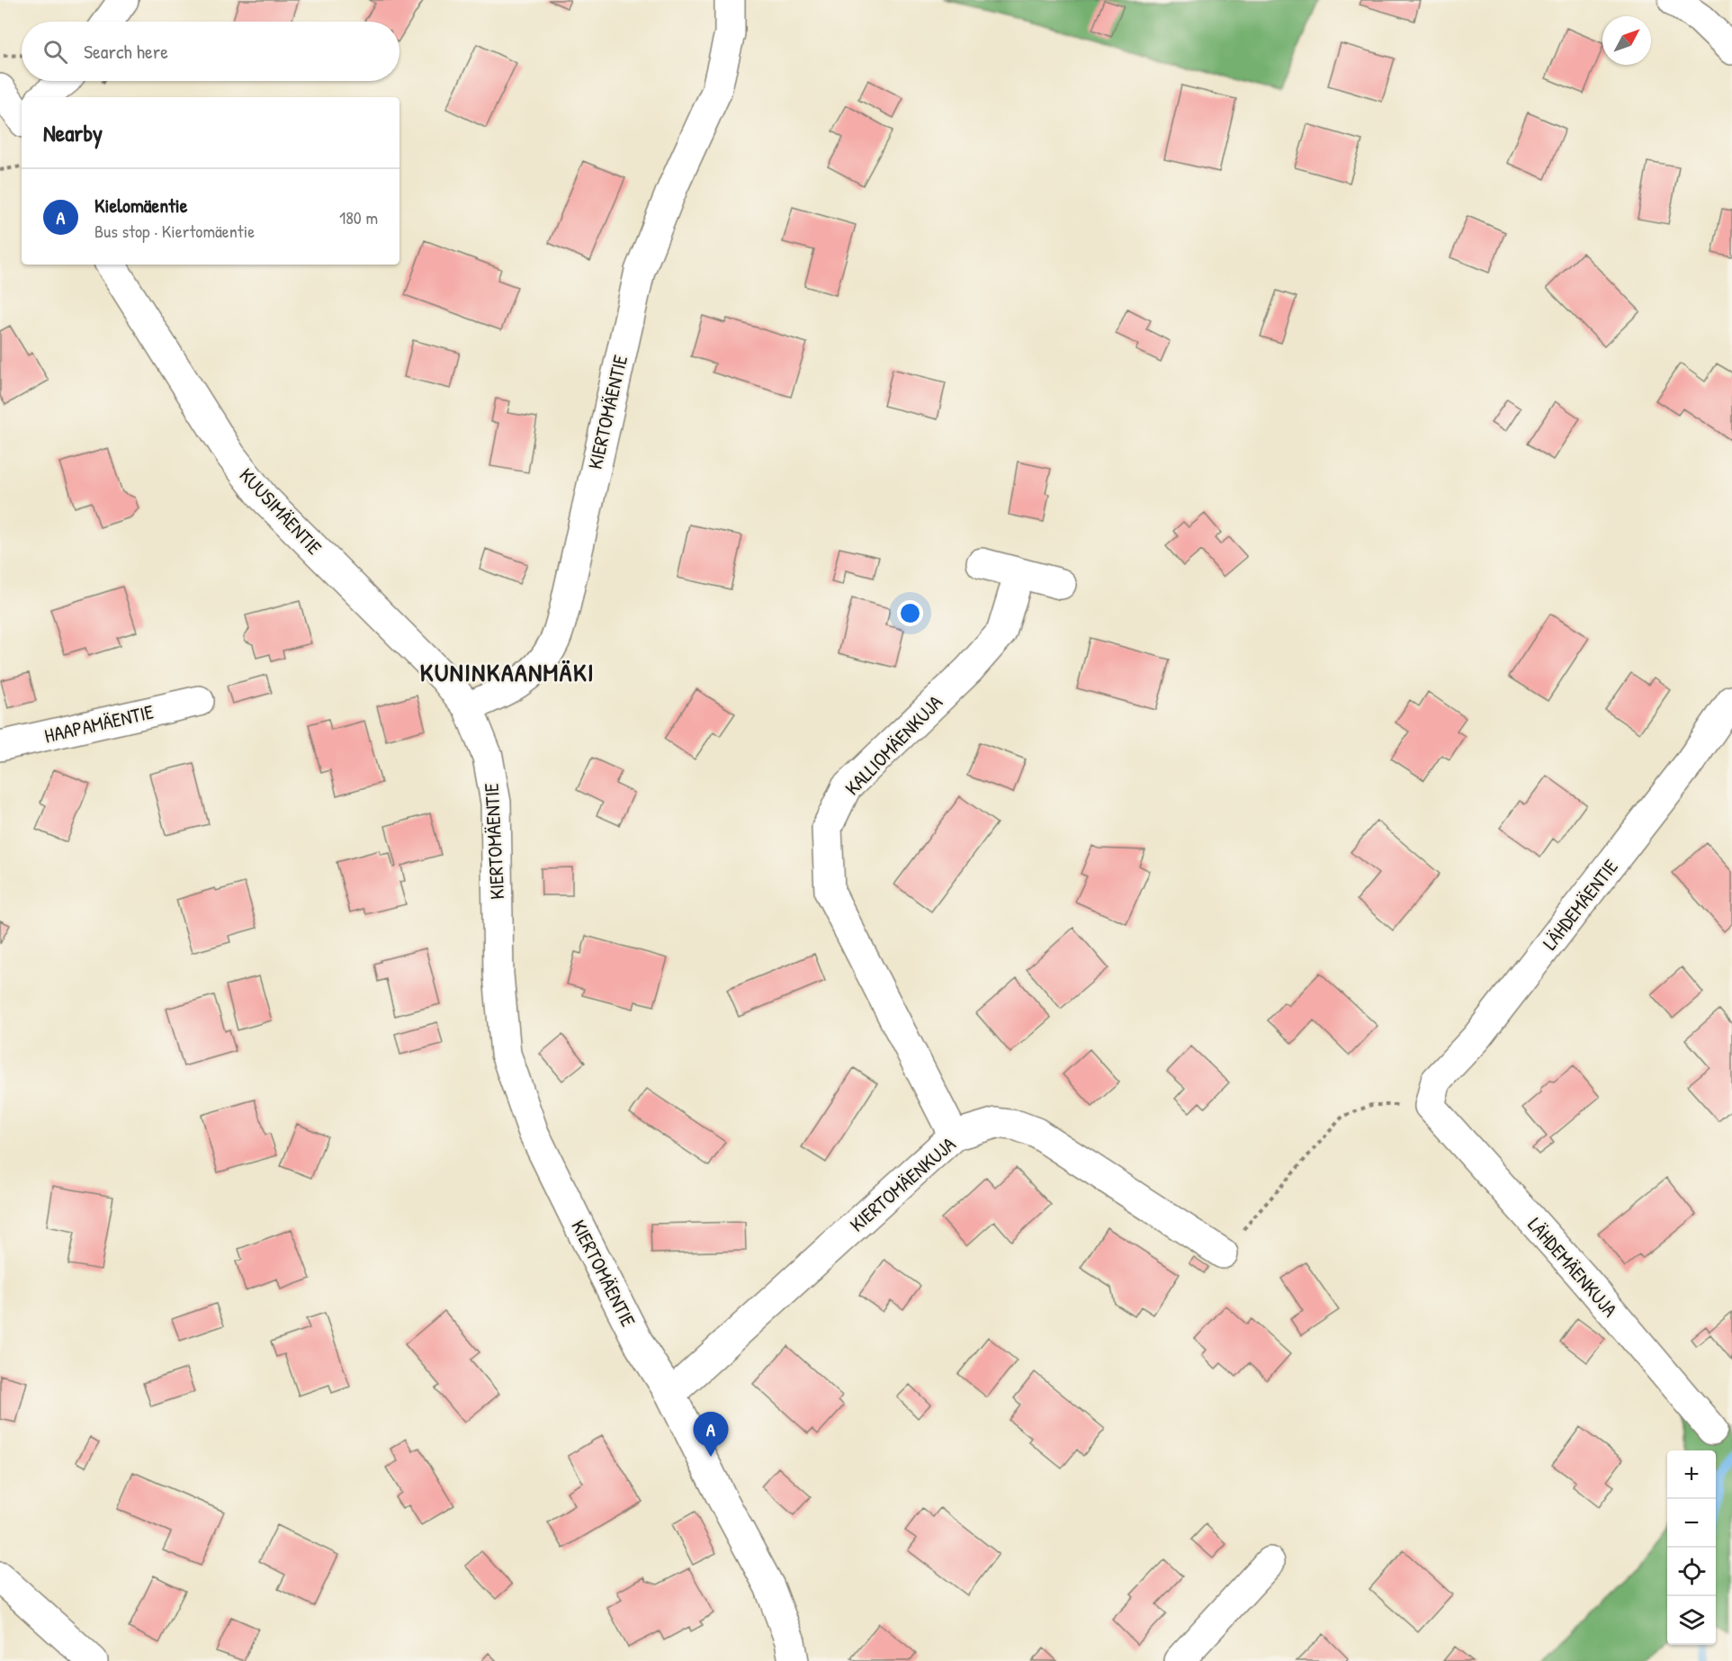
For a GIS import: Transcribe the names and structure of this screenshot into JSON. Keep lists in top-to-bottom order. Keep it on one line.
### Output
{"streets":{"street":["KIERTOMÄENTIE","KUUSIMÄENTIE","HAAPAMÄENTIE","KALLIOMÄENKUJA","LÄHDEMÄENTIE","KIERTOMÄENKUJA","LÄHDEMÄENKUJA"]},"crossings":[["KIERTOMÄENTIE","KUUSIMÄENTIE"],["KIERTOMÄENTIE","KIERTOMÄENKUJA"],["KALLIOMÄENKUJA","KIERTOMÄENKUJA"],["LÄHDEMÄENTIE","LÄHDEMÄENKUJA"]],"districts":["KUNINKAANMÄKI"],"north":"top right","page":{"search":"Search here","heading":"Nearby","list":[{"mark":"A","name":"Kielomäentie","note":"Bus stop · Kiertomäentie","value":"180 m"}],"pins":"A","map_buttons":["+","−"]}}
